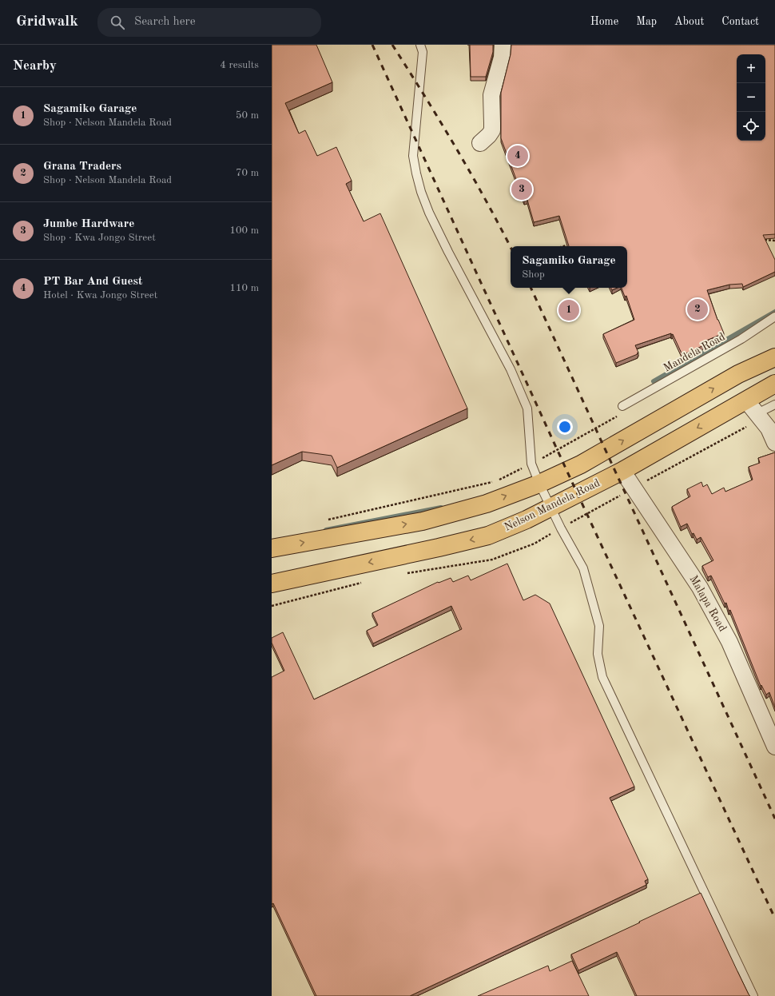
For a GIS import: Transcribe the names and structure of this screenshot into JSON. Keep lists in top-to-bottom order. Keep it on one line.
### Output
{"streets":{"main road":["Nelson Mandela Road"],"street":["Malapa Road"],"lane":["Mandela Road"]},"crossings":[["Nelson Mandela Road","Malapa Road"]],"page":{"header":"Gridwalk","search":"Search here","nav":["Home","Map","About","Contact"],"heading":["Nearby","4 results"],"map_buttons":["+","−"],"list":[{"mark":"1","name":"Sagamiko Garage","note":"Shop · Nelson Mandela Road","value":"50 m"},{"mark":"2","name":"Grana Traders","note":"Shop · Nelson Mandela Road","value":"70 m"},{"mark":"3","name":"Jumbe Hardware","note":"Shop · Kwa Jongo Street","value":"100 m"},{"mark":"4","name":"PT Bar And Guest","note":"Hotel · Kwa Jongo Street","value":"110 m"}],"pins":["4","3","2","1"],"popup":["Sagamiko Garage","Shop"]}}
